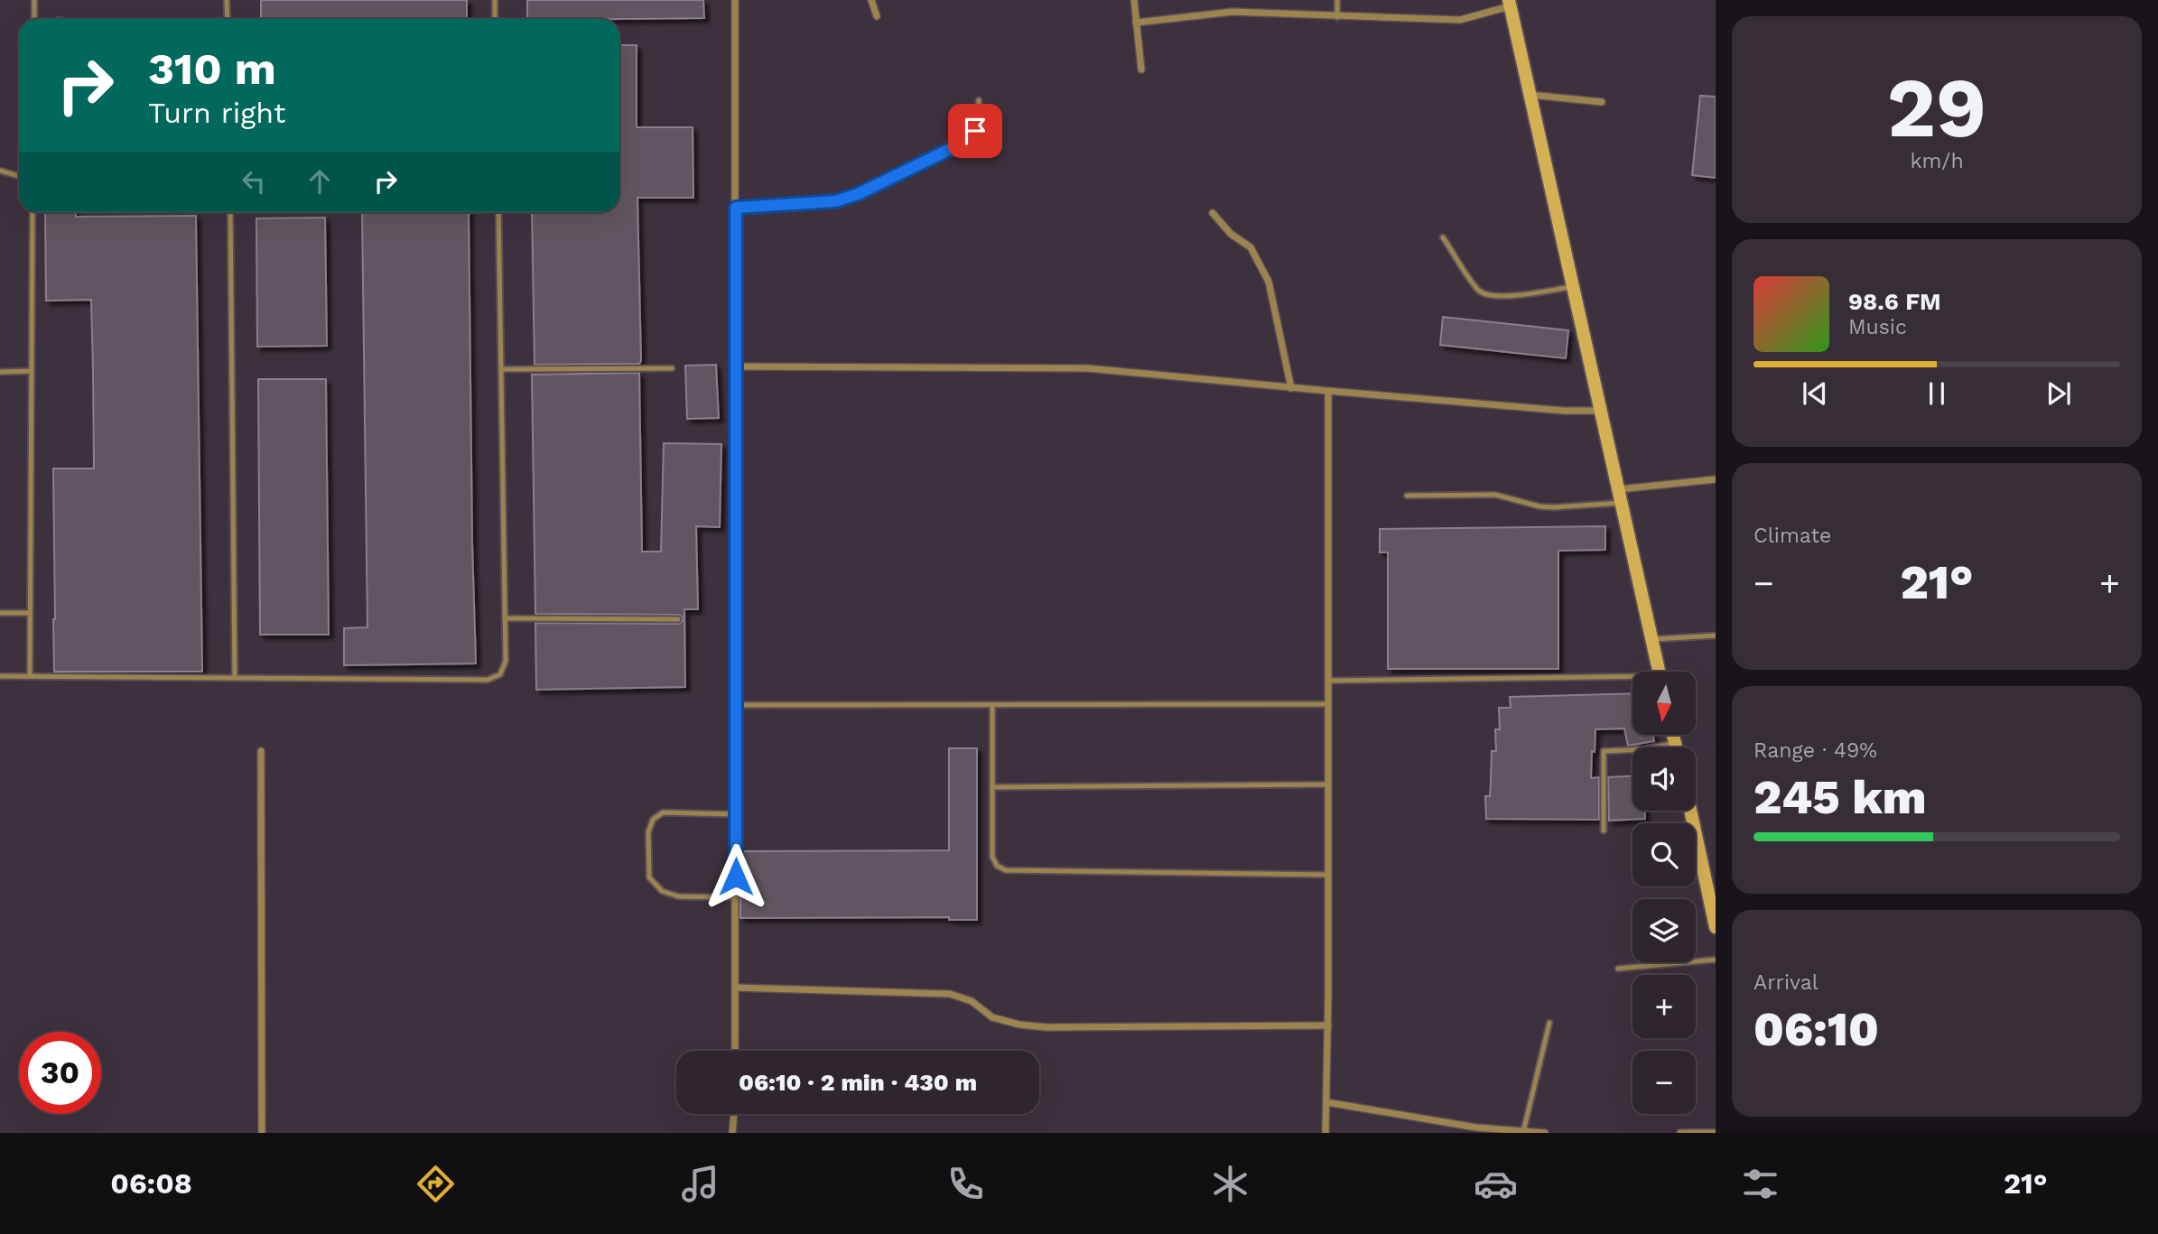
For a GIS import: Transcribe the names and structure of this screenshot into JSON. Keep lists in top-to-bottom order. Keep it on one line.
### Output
{"north":"bottom","page":{"tile":[["29","km/h"],"Climate",["Range · 49%","245 km"],["Arrival","06:10"]],"turn":["310 m","Turn right"],"song":["98.6 FM","Music"],"heat":["−","21°","+"],"map_buttons":["+","−"],"limit":"30","trip":"06:10 · 2 min · 430 m","tabs":["06:08","21°"]}}
